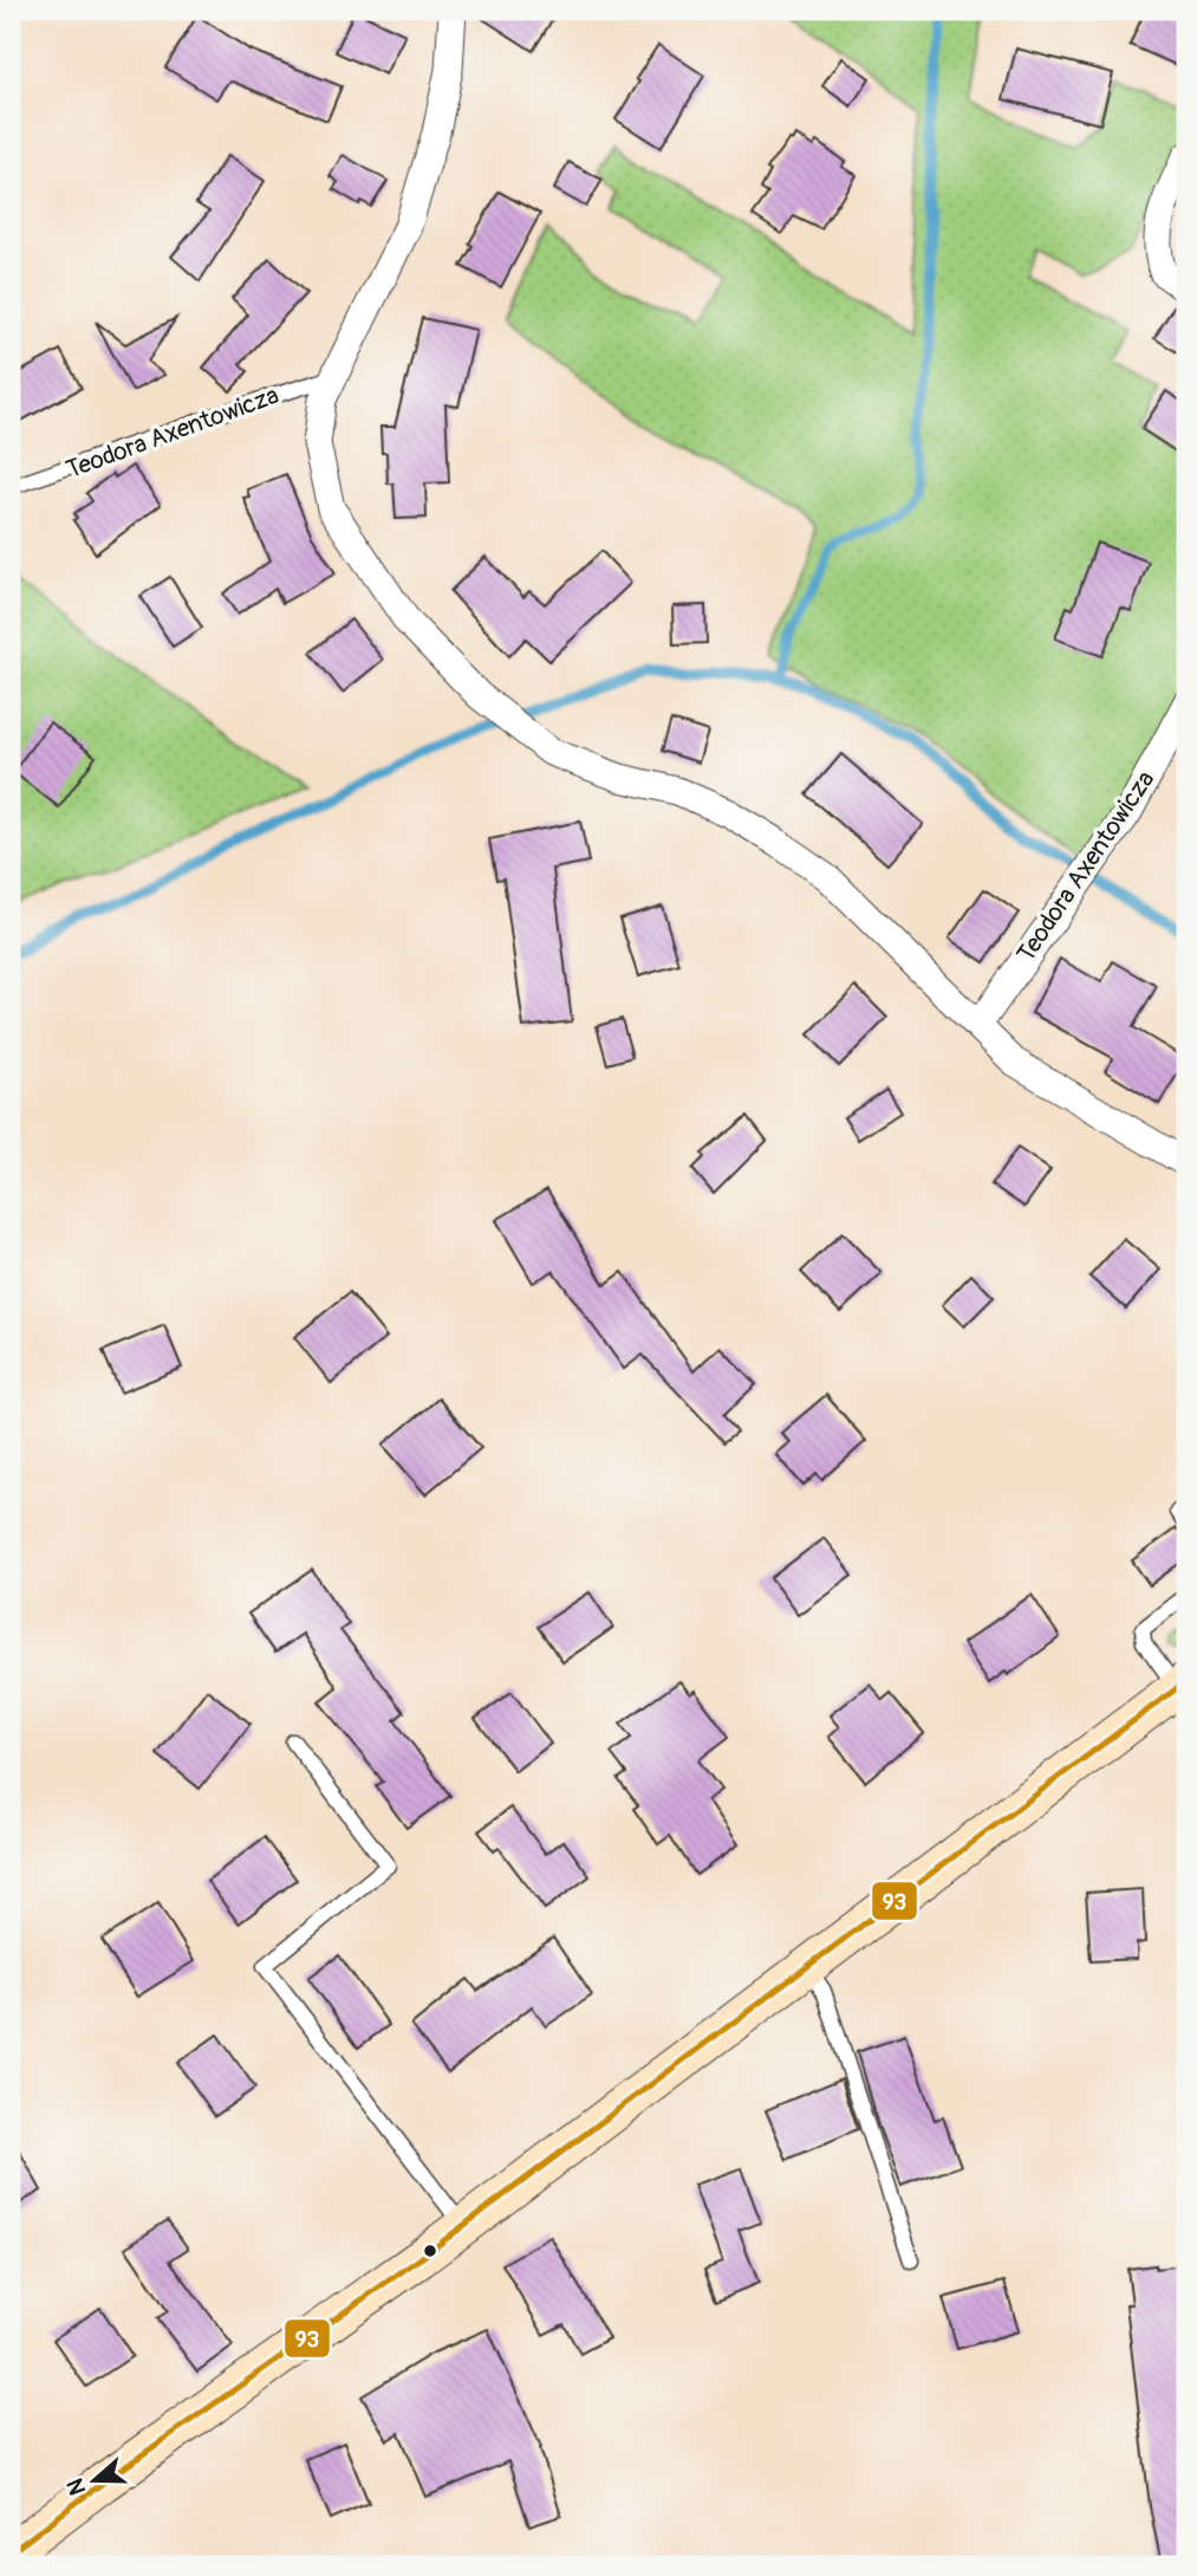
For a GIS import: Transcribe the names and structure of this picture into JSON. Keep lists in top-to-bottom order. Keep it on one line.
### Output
{"streets":{"street":["Teodora Axentowicza"]},"lines":["transit line 93"],"north":"left"}
